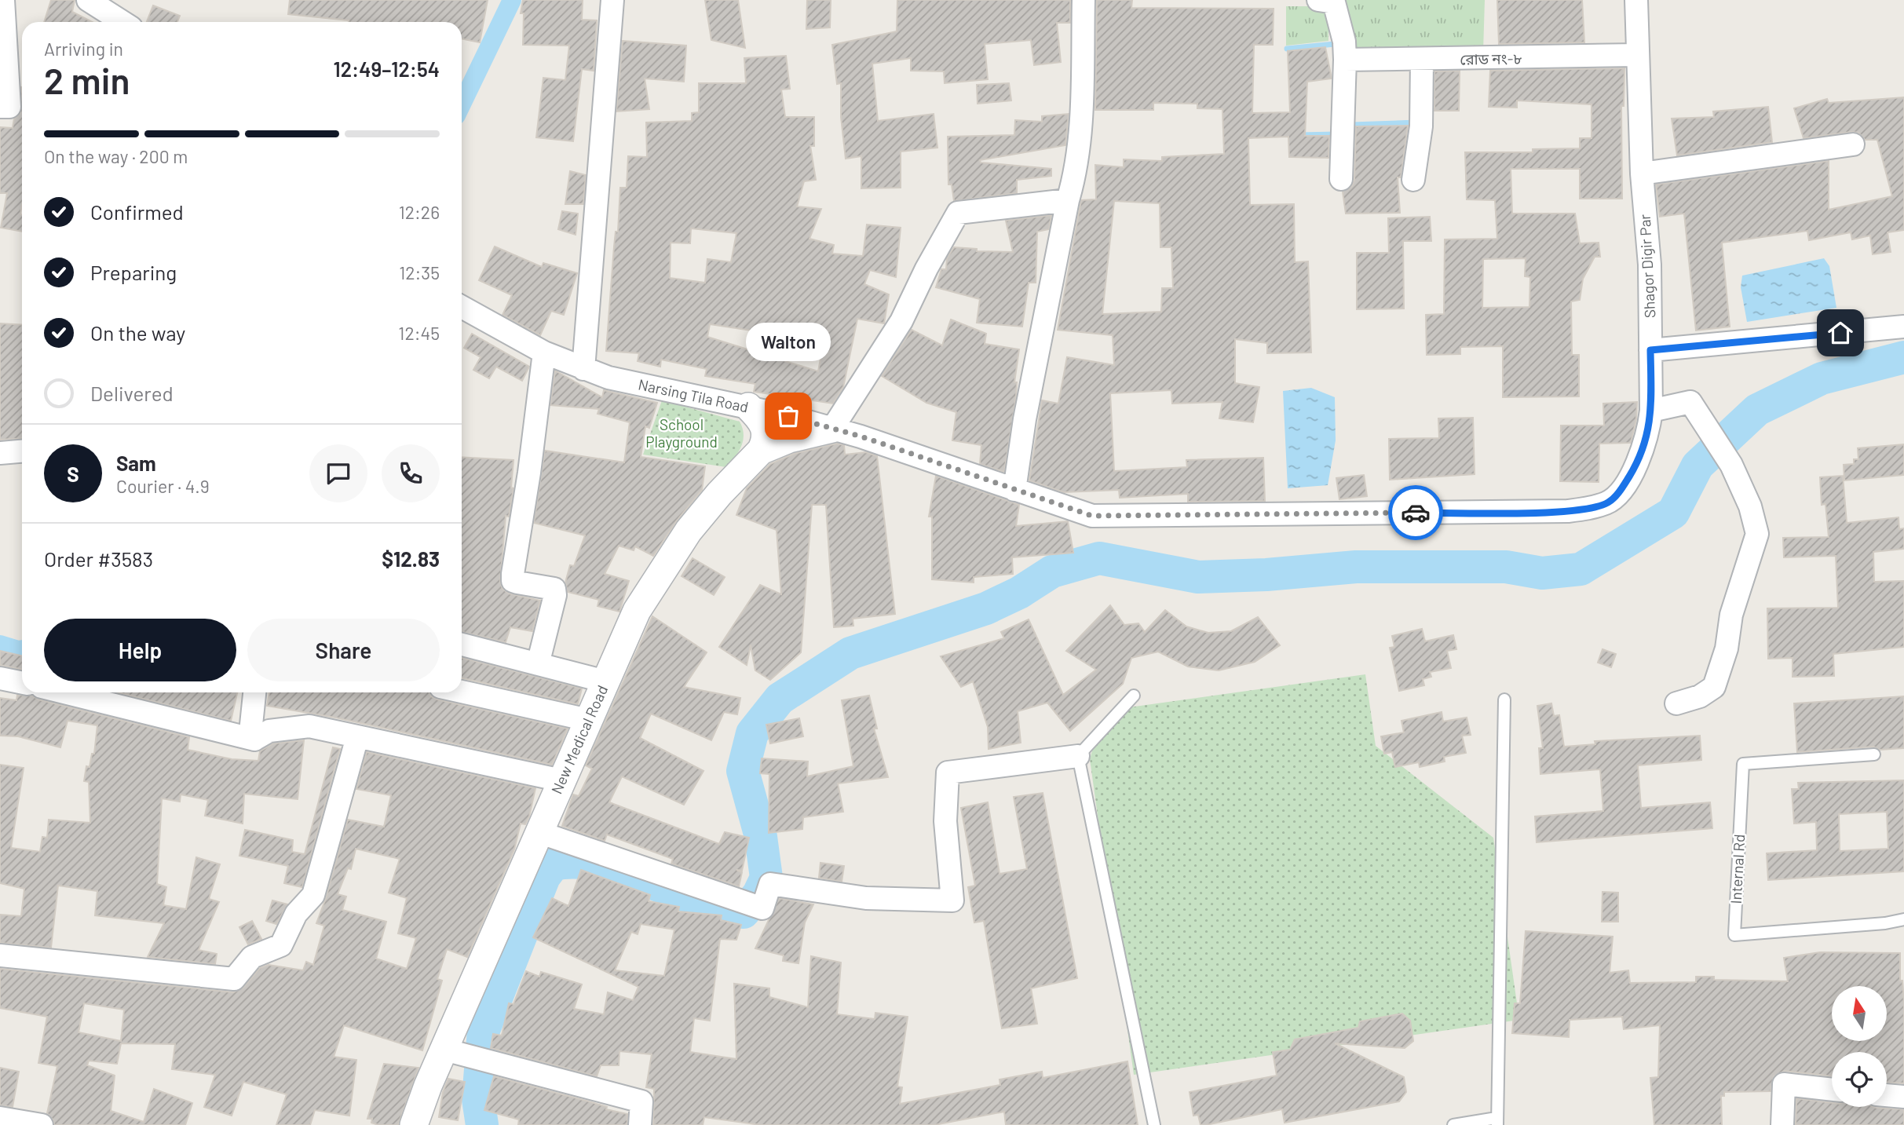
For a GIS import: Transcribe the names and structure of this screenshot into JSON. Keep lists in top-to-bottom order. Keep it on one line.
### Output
{"streets":{"street":["রোড নং-৮","Shagor Digir Par","Narsing Tila Road","New Medical Road"],"lane":["Internal Rd"]},"crossings":[["রোড নং-৮","Shagor Digir Par"],["Shagor Digir Par","Narsing Tila Road"],["Narsing Tila Road","New Medical Road"]],"parks":["School Playground"],"places":["Walton"],"north":"top","page":{"heading":["2 min","Arriving in","12:49–12:54"],"panel":["Sam","Courier · 4.9","Order #3583","$12.83"],"bar":"On the way · 200 m","list":[["Confirmed","12:26"],["Preparing","12:35"],["On the way","12:45"],"Delivered"],"bubble":"Walton","round":"S","buttons":["Help","Share"]}}
